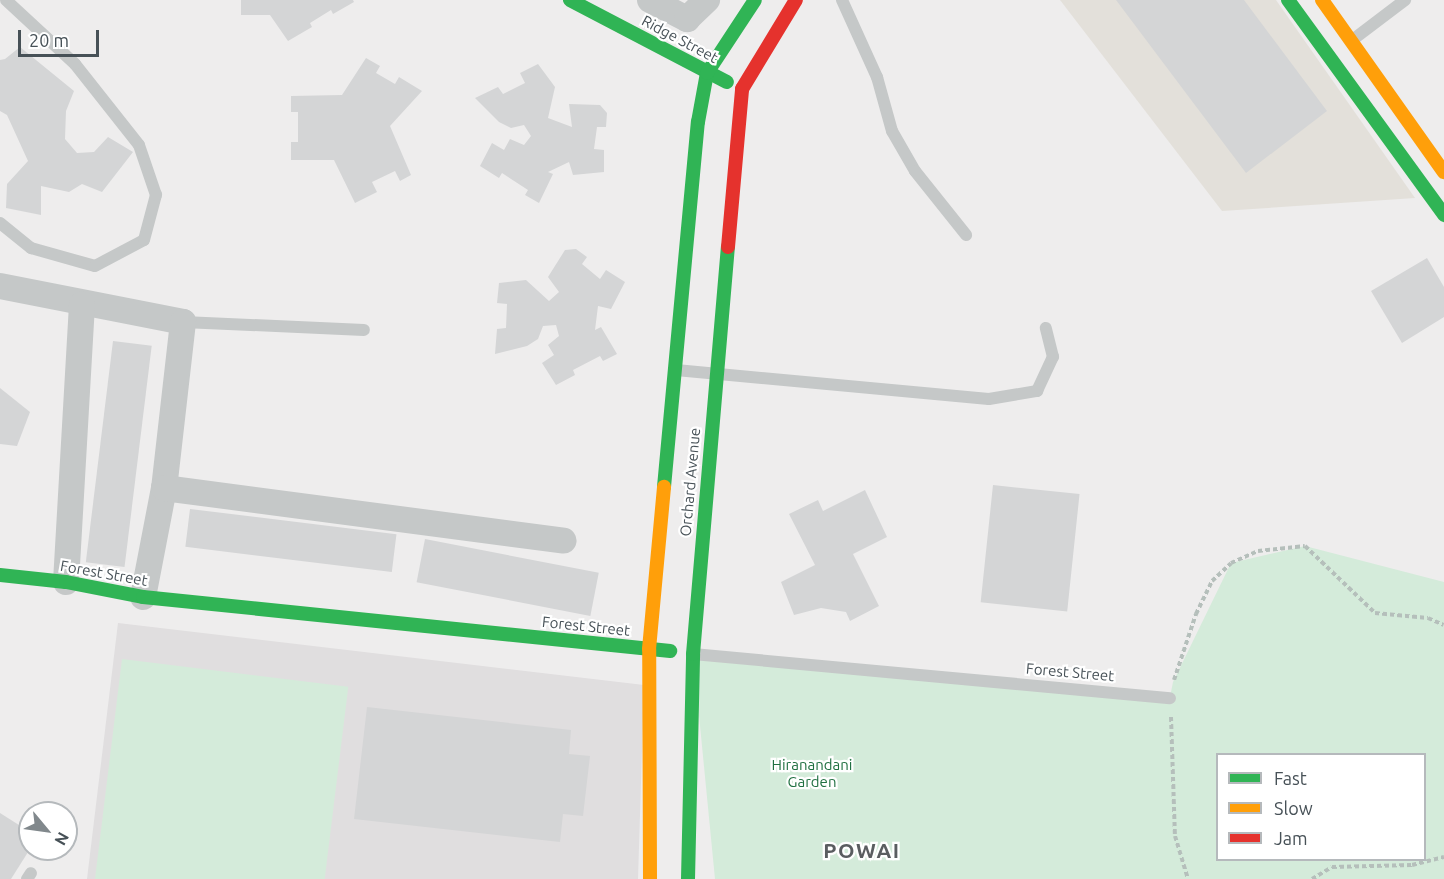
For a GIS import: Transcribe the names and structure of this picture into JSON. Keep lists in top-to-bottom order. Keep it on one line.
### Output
{"streets":{"street":["Ridge Street","Orchard Avenue","Forest Street"]},"crossings":[["Ridge Street","Orchard Avenue"],["Orchard Avenue","Forest Street"]],"districts":["POWAI"],"parks":["Hiranandani Garden"],"legend":["Fast","Slow","Jam"],"scale_bar":"20 m","north":"bottom right"}
